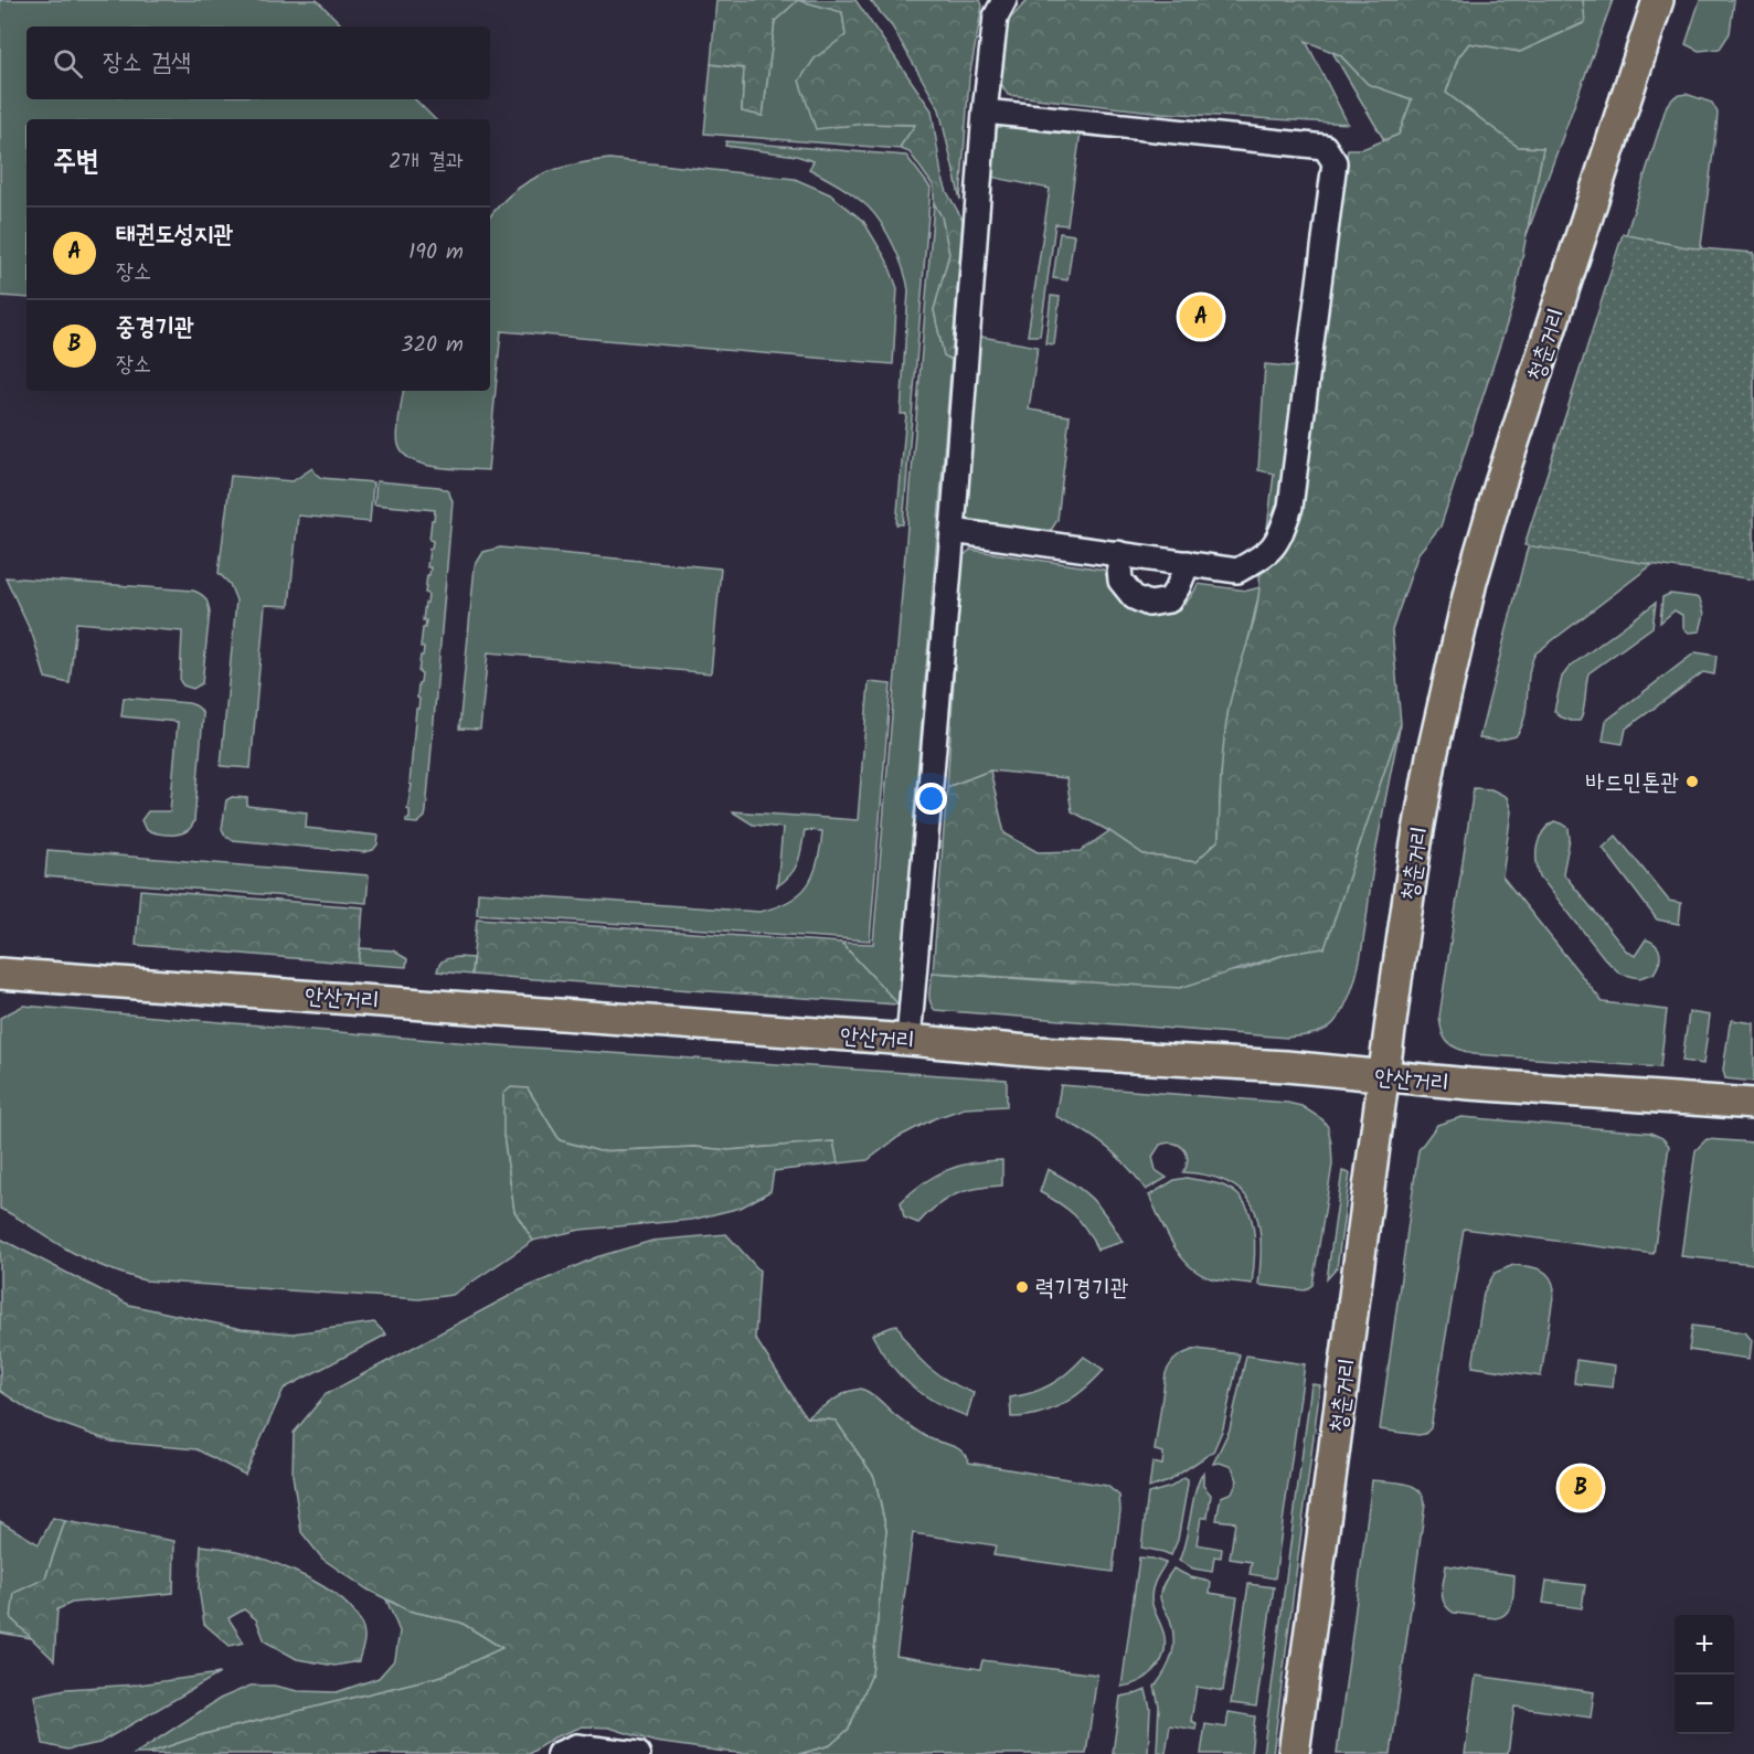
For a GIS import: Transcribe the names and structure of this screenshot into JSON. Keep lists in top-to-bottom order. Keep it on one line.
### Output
{"streets":{"main road":["청춘거리","안산거리"]},"crossings":[["청춘거리","안산거리"]],"places":["바드민톤관","력기경기관"],"page":{"search":"장소 검색","heading":["주변","2개 결과"],"list":[{"mark":"A","name":"태권도성지관","note":"장소","value":"190 m"},{"mark":"B","name":"중경기관","note":"장소","value":"320 m"}],"pins":["A","B"],"map_buttons":["+","−"]}}
